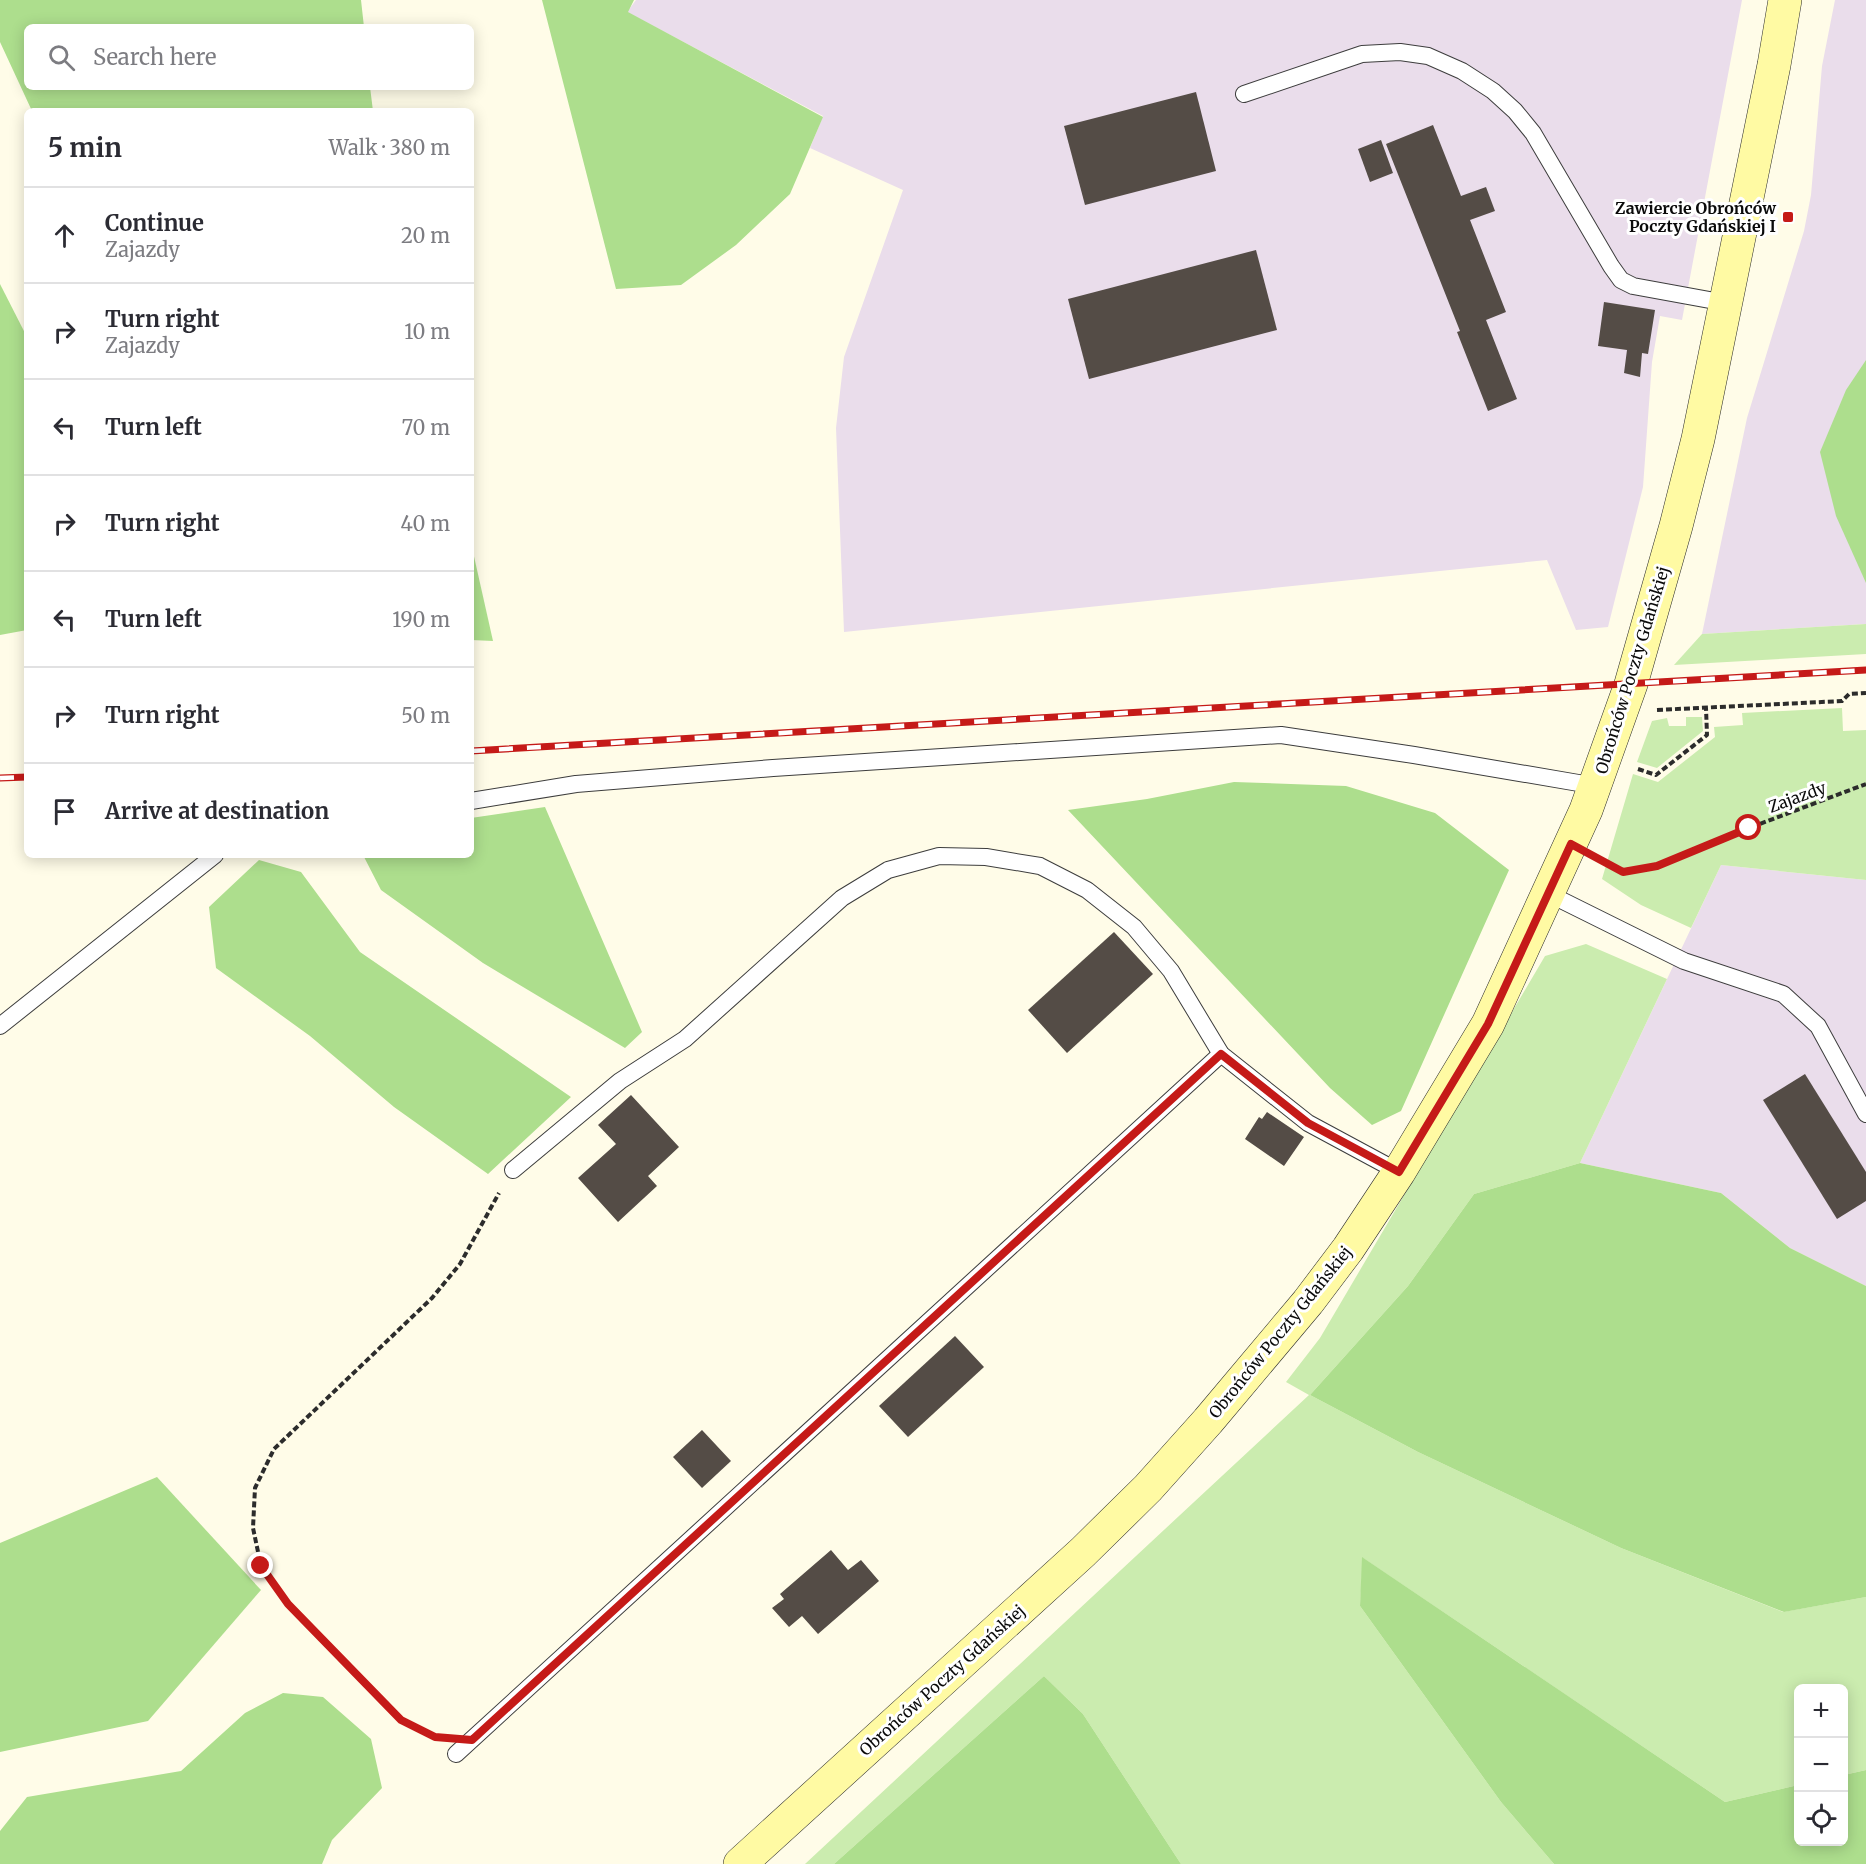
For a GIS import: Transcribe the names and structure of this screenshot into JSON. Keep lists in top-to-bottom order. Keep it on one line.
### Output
{"streets":{"main road":["Obrońców Poczty Gdańskiej"],"path":["Zajazdy"]},"crossings":[["Obrońców Poczty Gdańskiej","Zajazdy"]],"places":{"transit":["Zawiercie Obrońców Poczty Gdańskiej I"]},"page":{"search":"Search here","heading":["5 min","Walk · 380 m"],"list":[["Continue","Zajazdy","20 m"],["Turn right","Zajazdy","10 m"],["Turn left","70 m"],["Turn right","40 m"],["Turn left","190 m"],["Turn right","50 m"],"Arrive at destination"],"map_buttons":["+","−"]}}
